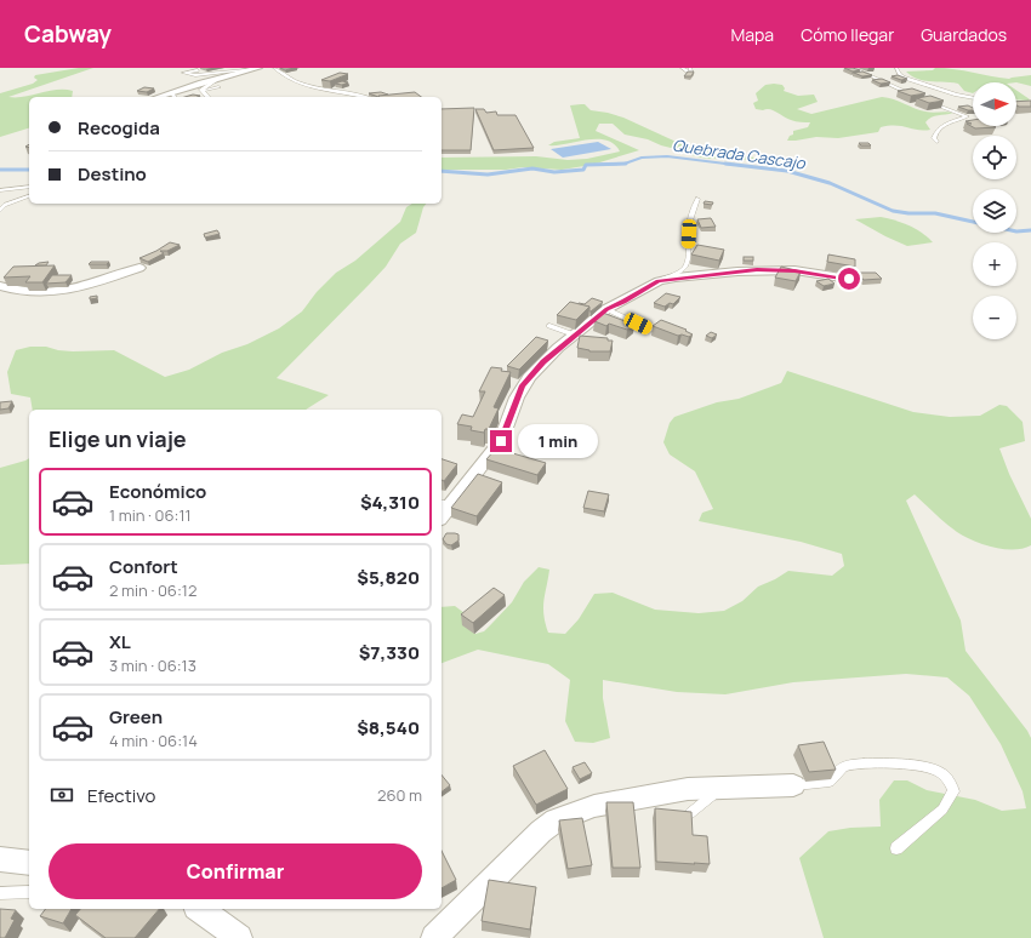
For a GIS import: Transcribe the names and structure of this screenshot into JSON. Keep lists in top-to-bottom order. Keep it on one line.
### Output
{"water":["Quebrada Cascajo"],"north":"right","page":{"header":"Cabway","nav":["Mapa","Cómo llegar","Guardados"],"map_buttons":["+","−"],"banner":["Recogida","Destino"],"heading":"Elige un viaje","bubble":"1 min","list":[{"name":"Económico","note":"1 min · 06:11","value":"$4,310"},{"name":"Confort","note":"2 min · 06:12","value":"$5,820"},{"name":"XL","note":"3 min · 06:13","value":"$7,330"},{"name":"Green","note":"4 min · 06:14","value":"$8,540"}],"pay":["Efectivo","260 m"],"buttons":"Confirmar"}}
